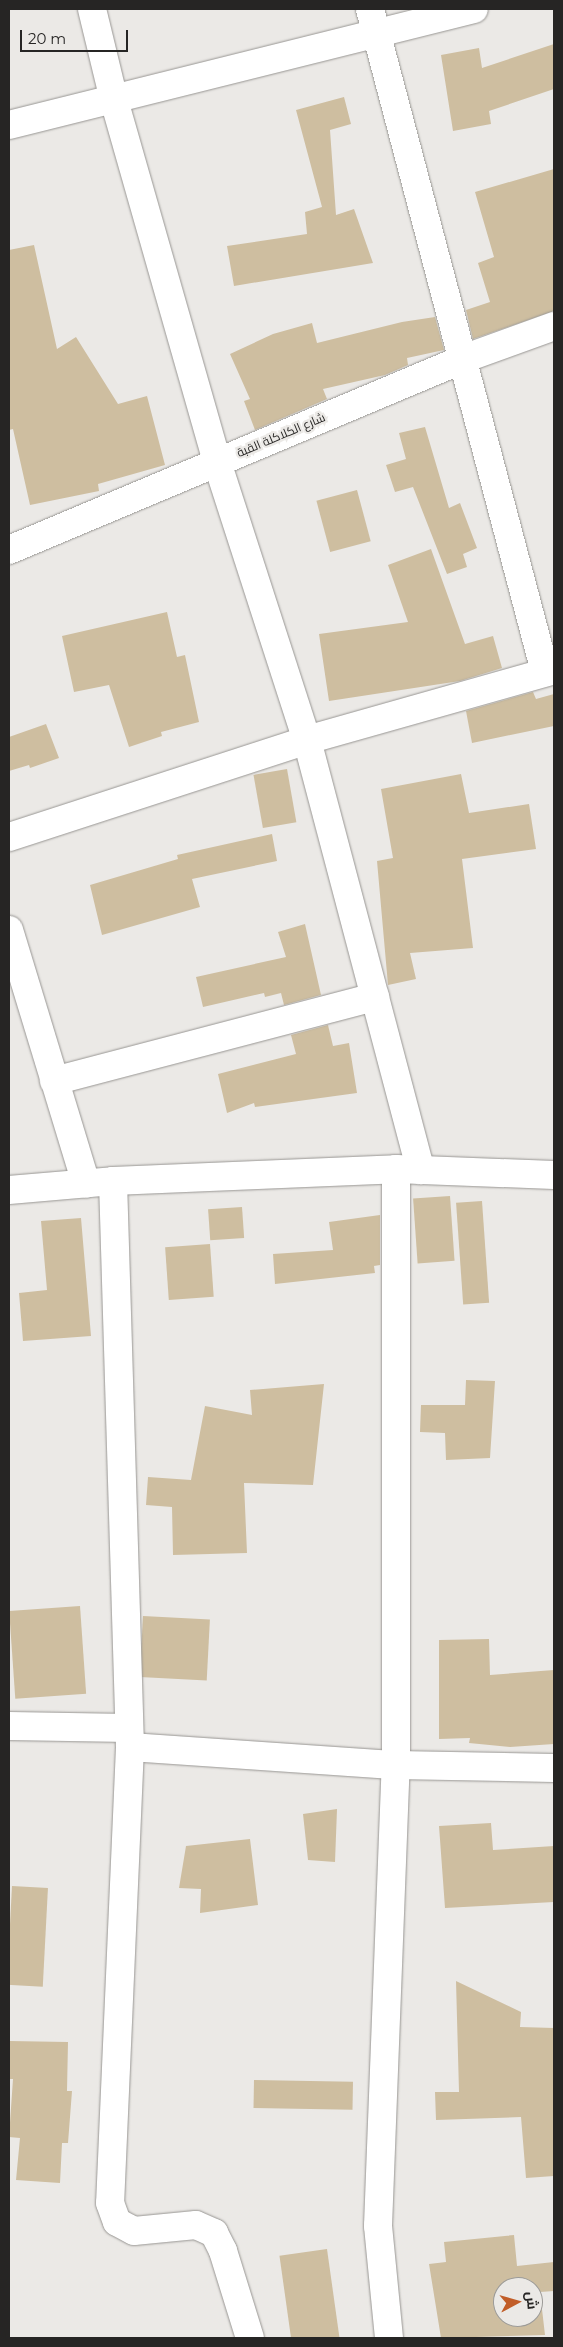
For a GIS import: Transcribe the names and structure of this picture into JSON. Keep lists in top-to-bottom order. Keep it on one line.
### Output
{"streets":{"street":["شارع الكلاكلة القبة"]},"scale_bar":"20 m","north":"right"}
